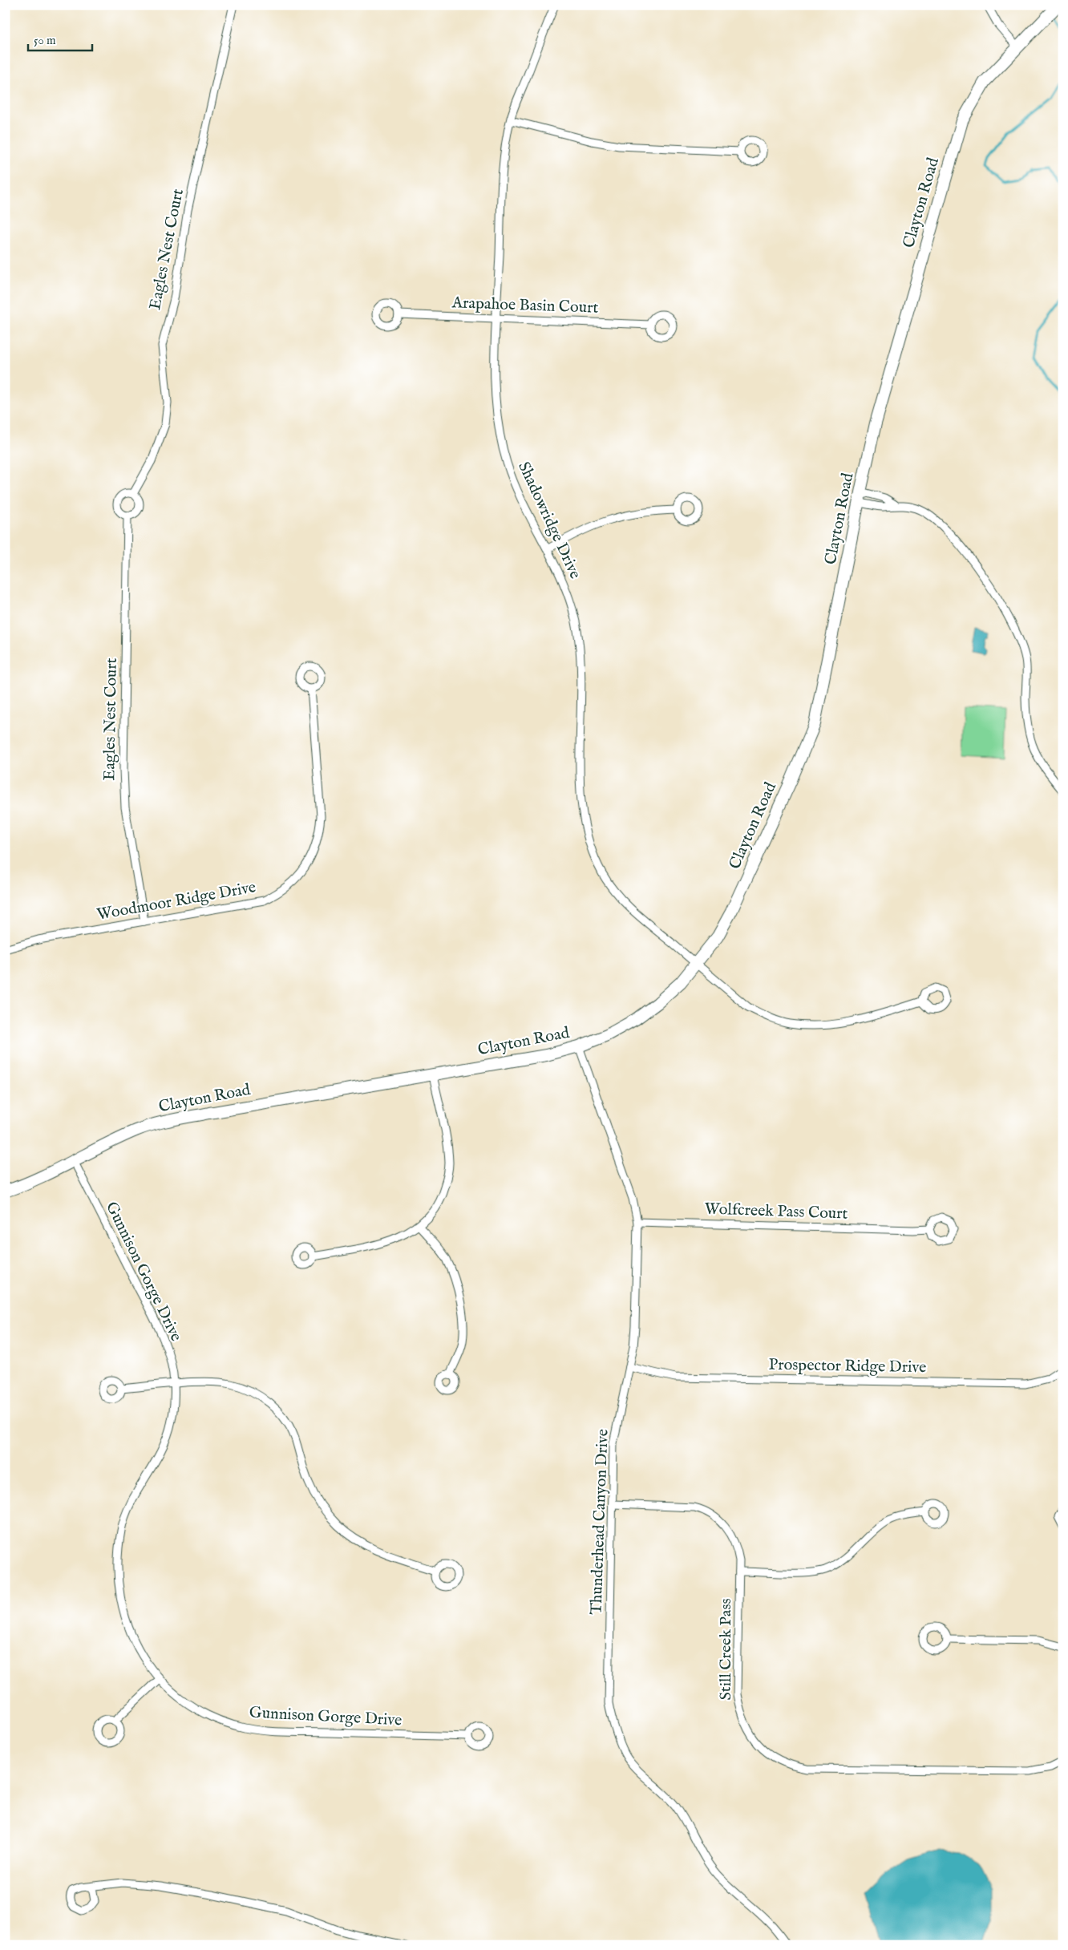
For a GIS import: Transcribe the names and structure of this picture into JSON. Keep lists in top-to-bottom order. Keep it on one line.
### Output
{"streets":{"main road":["Clayton Road"],"street":["Eagles Nest Court","Arapahoe Basin Court","Shadowridge Drive","Woodmoor Ridge Drive","Wolfcreek Pass Court","Gunnison Gorge Drive","Prospector Ridge Drive","Thunderhead Canyon Drive","Still Creek Pass"]},"crossings":[["Clayton Road","Shadowridge Drive"],["Clayton Road","Gunnison Gorge Drive"],["Clayton Road","Thunderhead Canyon Drive"],["Eagles Nest Court","Woodmoor Ridge Drive"],["Arapahoe Basin Court","Shadowridge Drive"],["Wolfcreek Pass Court","Thunderhead Canyon Drive"],["Prospector Ridge Drive","Thunderhead Canyon Drive"],["Thunderhead Canyon Drive","Still Creek Pass"]],"scale_bar":"50 m"}
